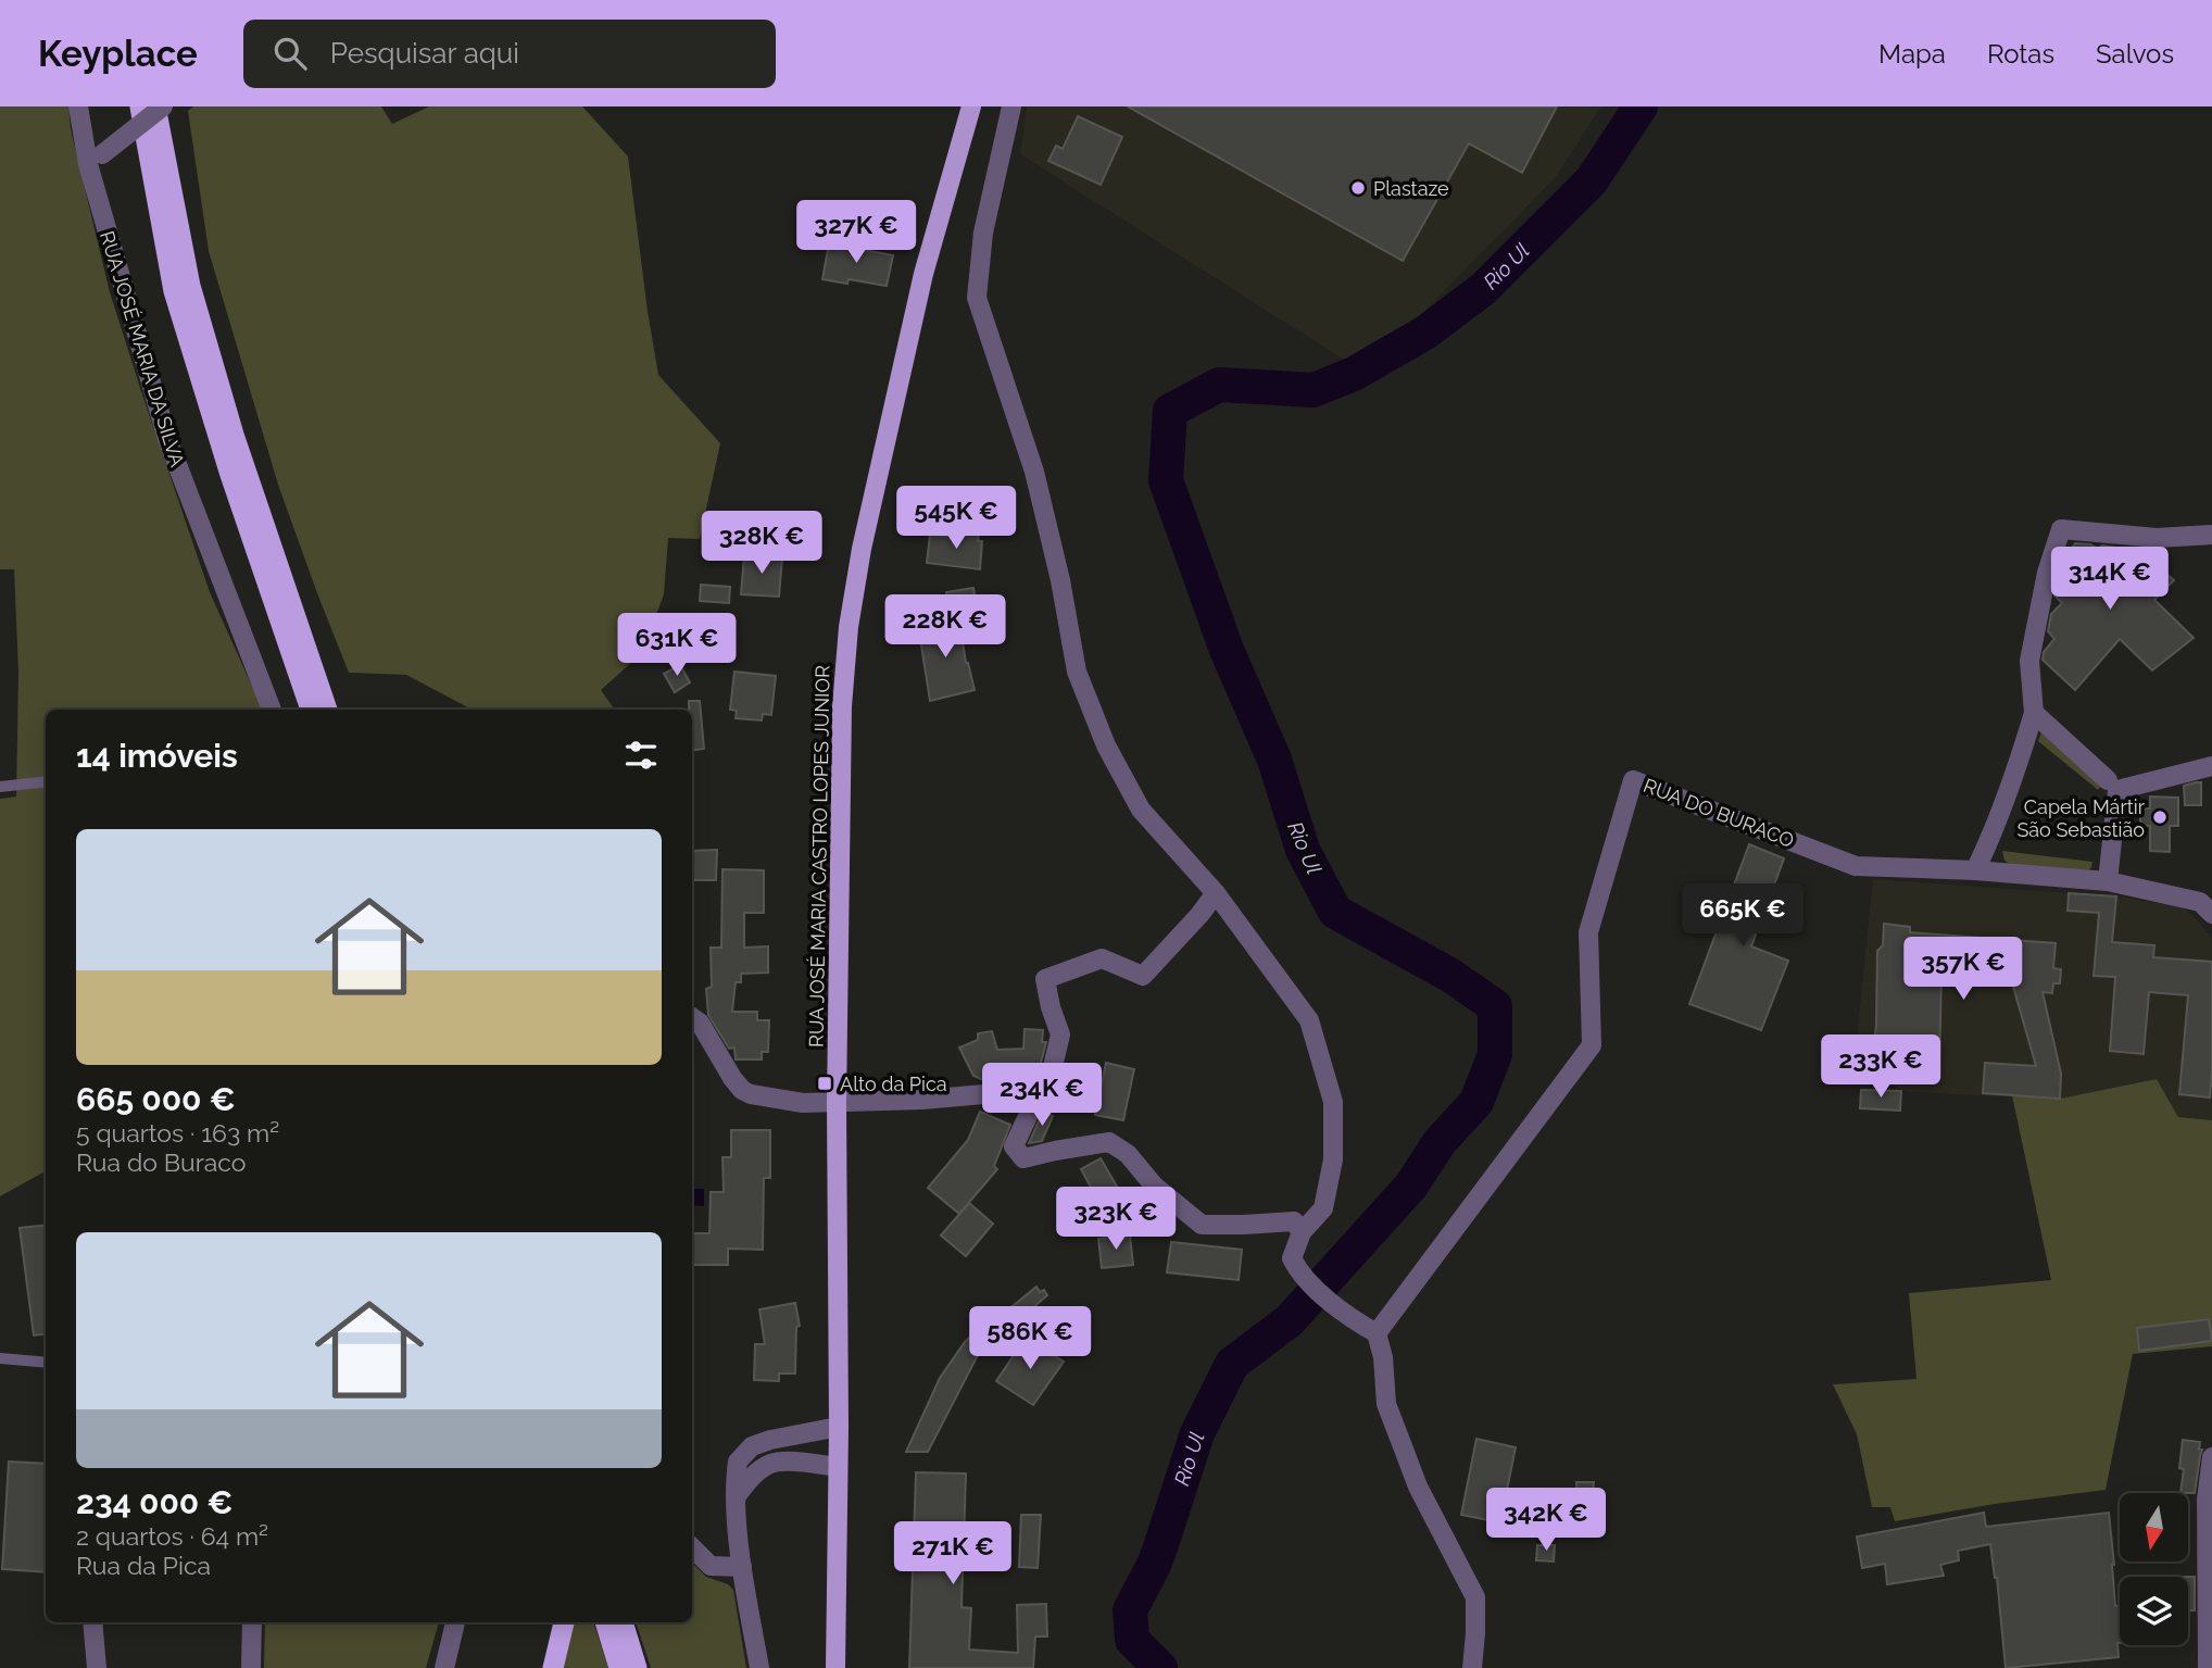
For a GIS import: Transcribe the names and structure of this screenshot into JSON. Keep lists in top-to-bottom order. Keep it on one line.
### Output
{"streets":{"main road":["RUA JOSÉ MARIA CASTRO LOPES JUNIOR"],"street":["RUA JOSÉ MARIA DA SILVA","RUA DO BURACO"]},"water":["Rio Ul"],"places":{"other":["Plastaze","Capela Mártir São Sebastião"],"transit":["Alto da Pica"]},"north":"bottom","page":{"header":"Keyplace","search":"Pesquisar aqui","nav":["Mapa","Rotas","Salvos"],"price":["327K €","545K €","328K €","314K €","228K €","631K €","665K €","357K €","233K €","234K €","323K €","586K €","342K €","271K €"],"heading":"14 imóveis","list":[{"name":"665 000 €","note":"5 quartos · 163 m² · Rua do Buraco"},{"name":"234 000 €","note":"2 quartos · 64 m² · Rua da Pica"}]}}
